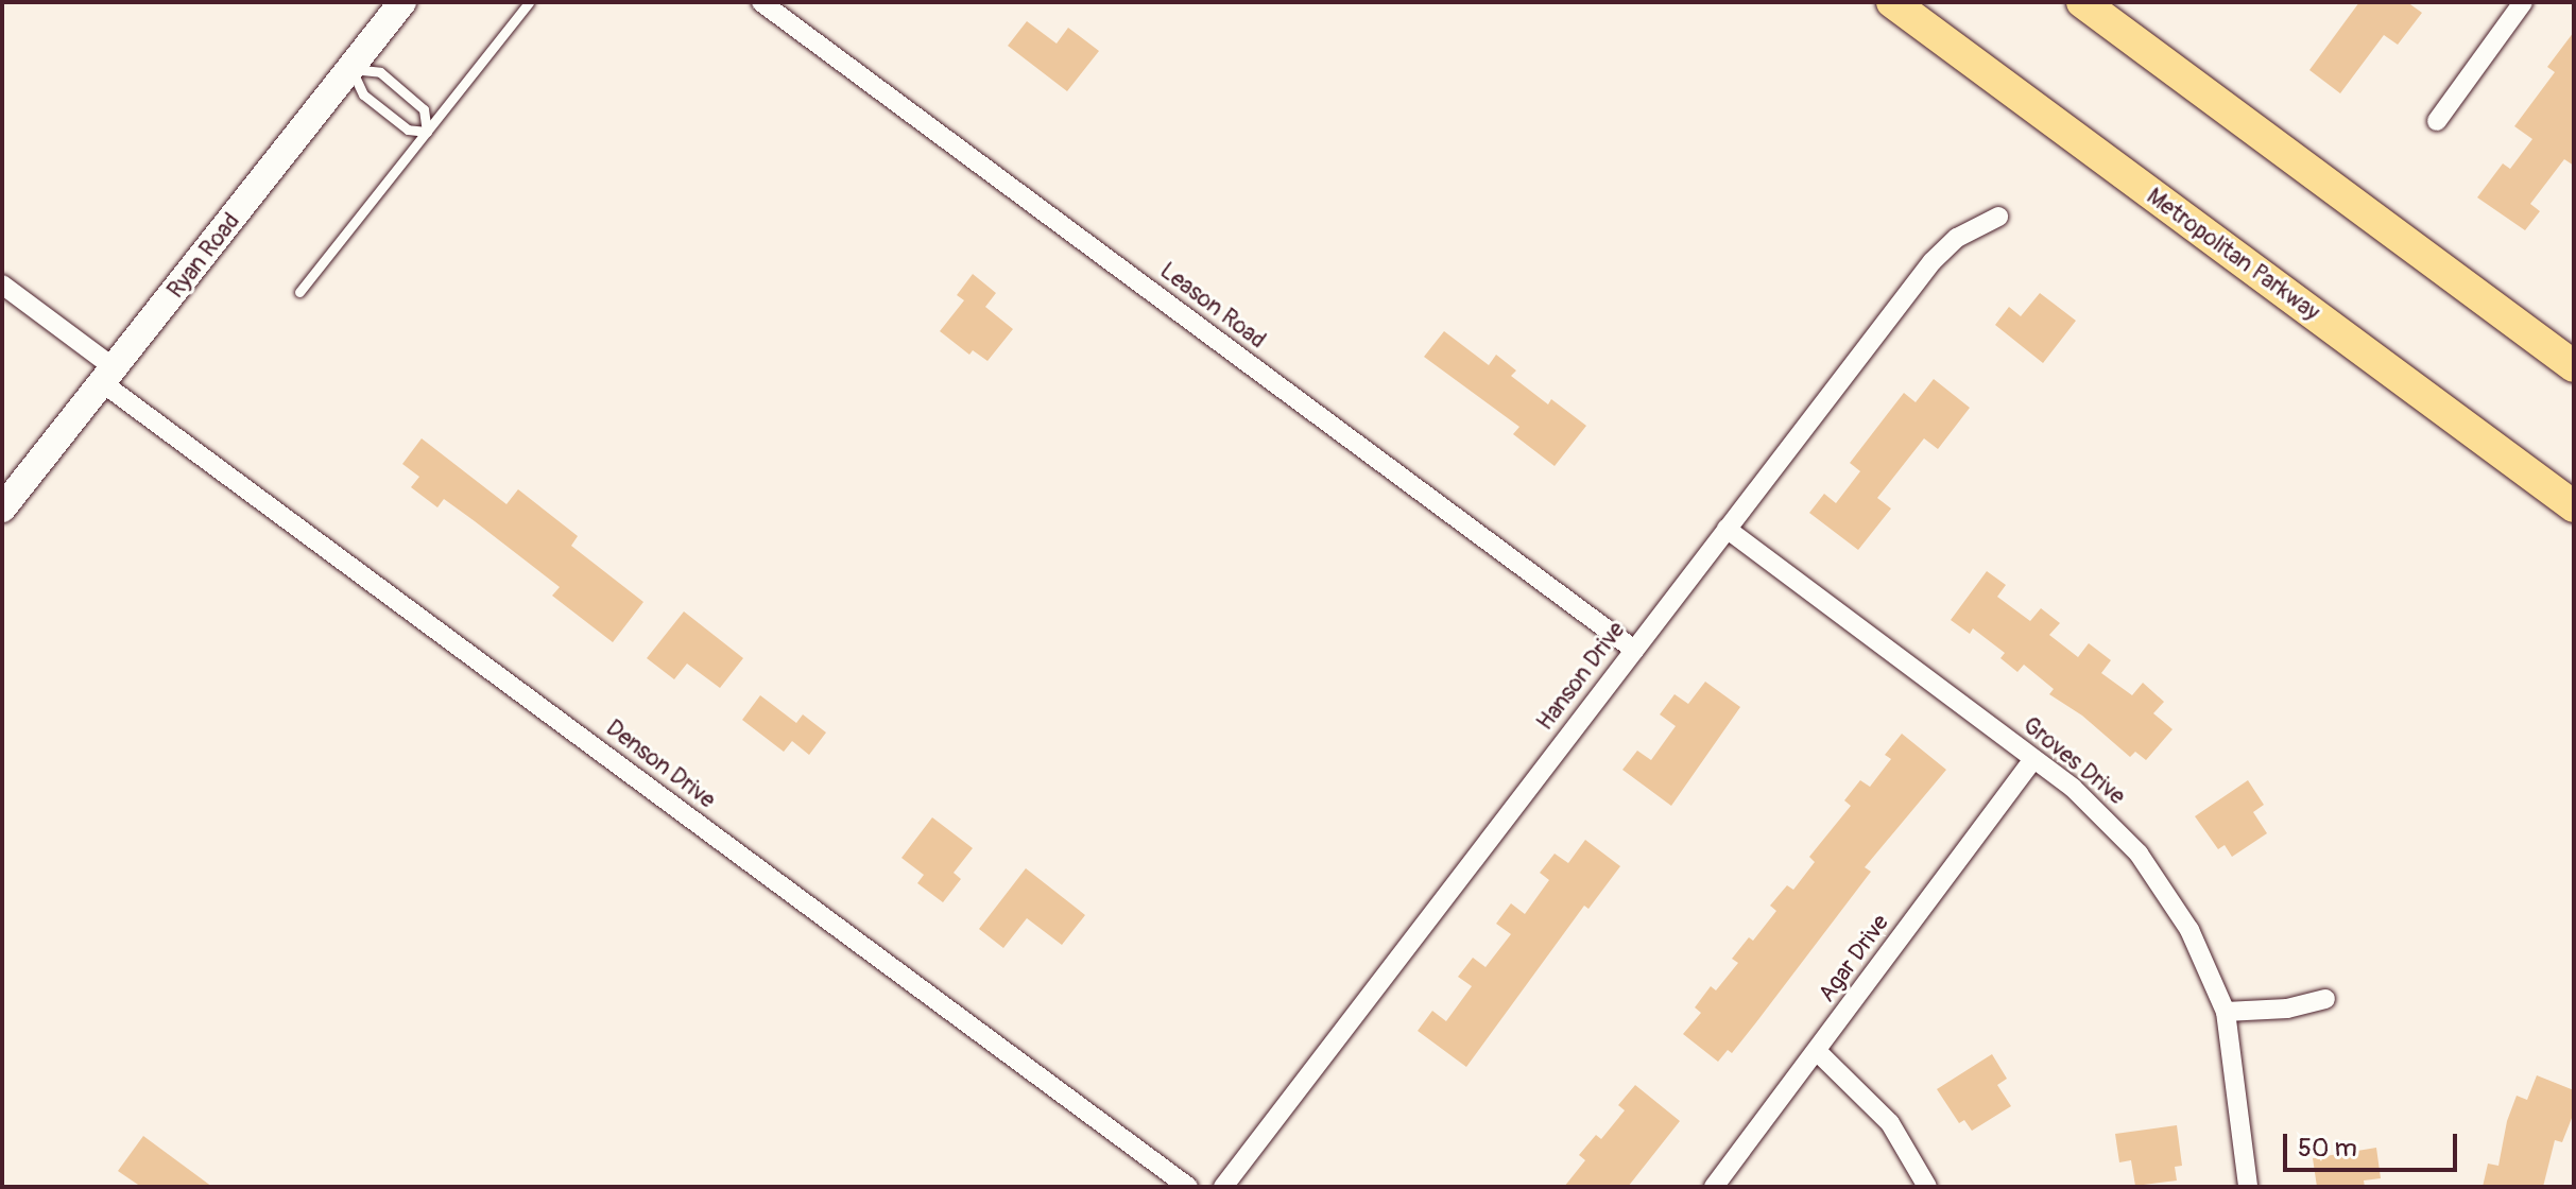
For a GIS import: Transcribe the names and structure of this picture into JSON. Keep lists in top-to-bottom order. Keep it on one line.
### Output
{"streets":{"main road":["Metropolitan Parkway","Ryan Road"],"street":["Leason Road","Hanson Drive","Groves Drive","Denson Drive","Agar Drive"]},"crossings":[["Ryan Road","Denson Drive"],["Leason Road","Hanson Drive"],["Hanson Drive","Groves Drive"],["Groves Drive","Agar Drive"]],"scale_bar":"50 m"}
